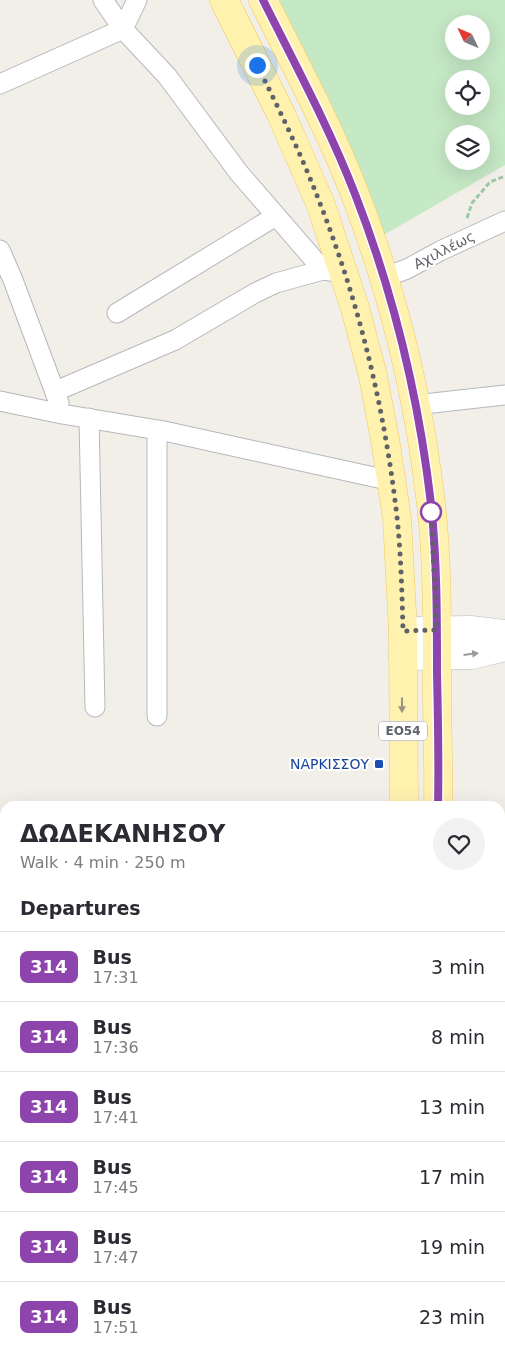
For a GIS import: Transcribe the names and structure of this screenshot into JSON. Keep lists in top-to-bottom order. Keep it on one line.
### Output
{"streets":{"main road":["ΕΟ54"],"street":["Αχιλλέως"]},"crossings":[["Αχιλλέως","ΕΟ54"]],"places":{"transit":["ΝΑΡΚΙΣΣΟΥ"]},"lines":["bus line 314"],"north":"top left","page":{"heading":[["ΔΩΔΕΚΑΝΗΣΟΥ","Walk · 4 min · 250 m"],"Departures"],"list":[{"mark":"314","name":"Bus","note":"17:31","value":"3 min"},{"mark":"314","name":"Bus","note":"17:36","value":"8 min"},{"mark":"314","name":"Bus","note":"17:41","value":"13 min"},{"mark":"314","name":"Bus","note":"17:45","value":"17 min"},{"mark":"314","name":"Bus","note":"17:47","value":"19 min"},{"mark":"314","name":"Bus","note":"17:51","value":"23 min"}]}}
